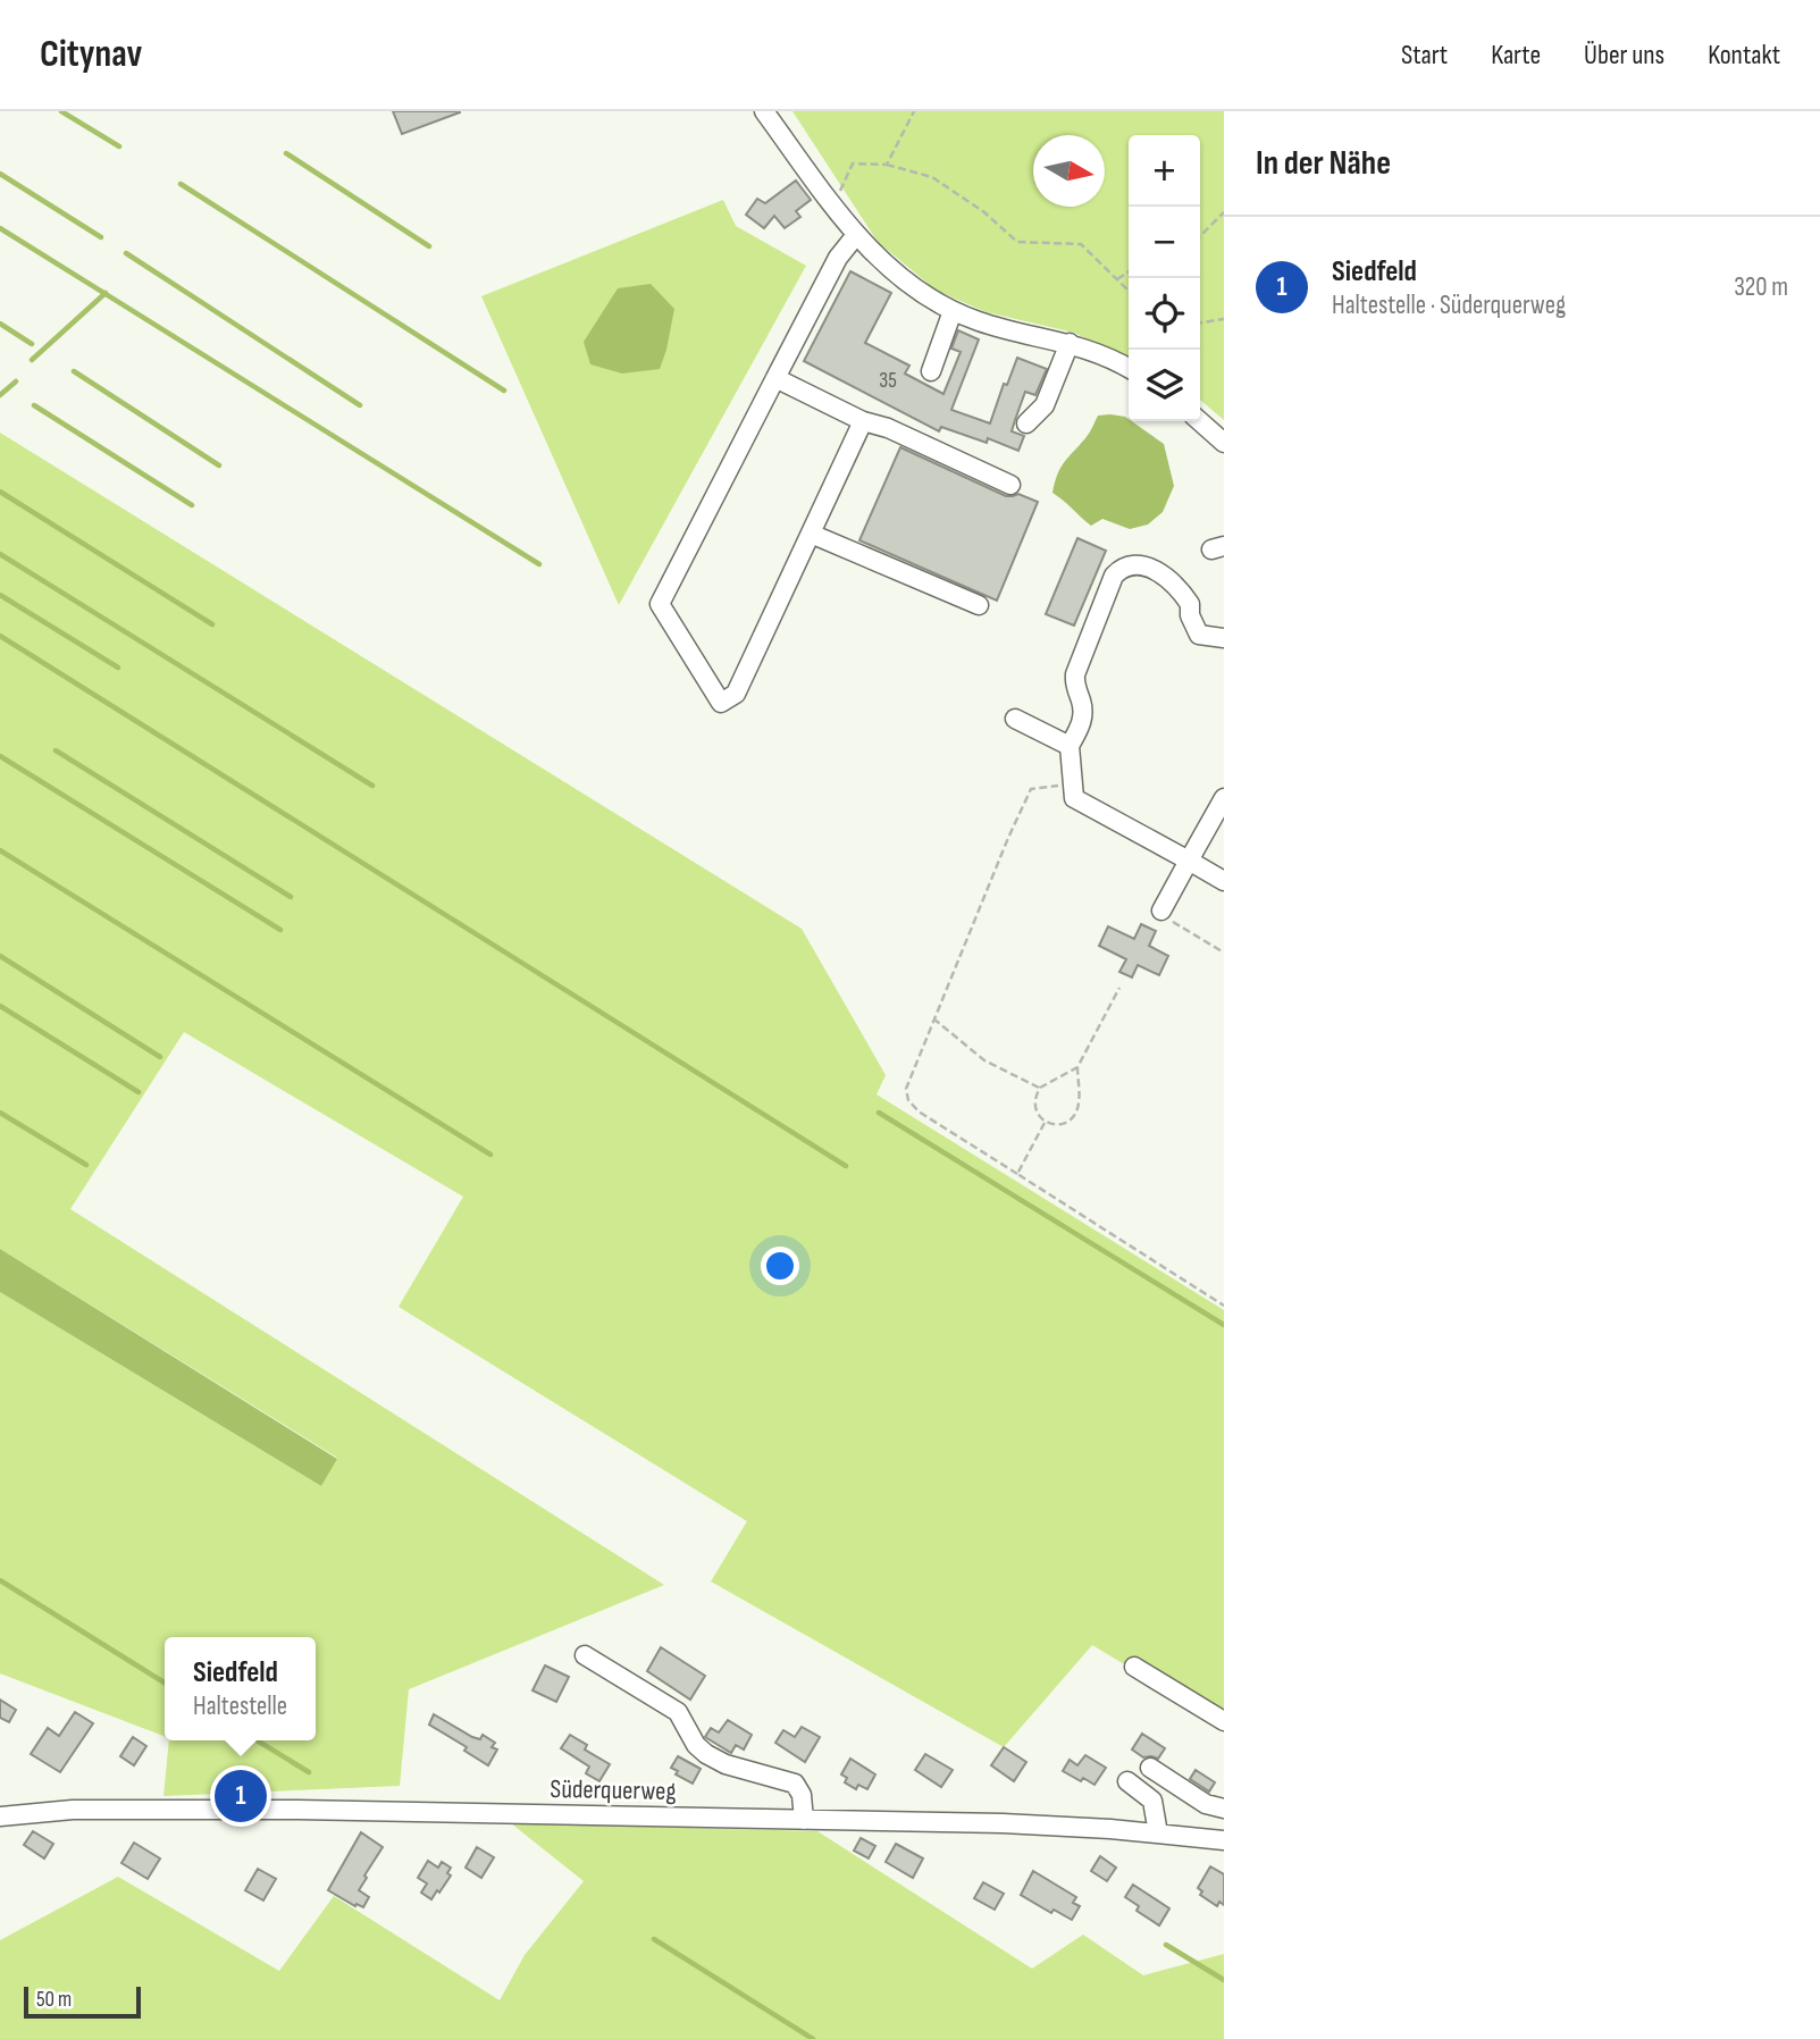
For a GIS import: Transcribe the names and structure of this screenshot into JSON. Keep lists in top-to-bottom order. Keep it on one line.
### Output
{"streets":{"street":["Süderquerweg"]},"house_numbers":["35"],"scale_bar":"50 m","north":"right","page":{"header":"Citynav","nav":["Start","Karte","Über uns","Kontakt"],"heading":"In der Nähe","map_buttons":["+","−"],"list":[{"mark":"1","name":"Siedfeld","note":"Haltestelle · Süderquerweg","value":"320 m"}],"popup":["Siedfeld","Haltestelle"],"pins":"1","scale":"50 m"}}
